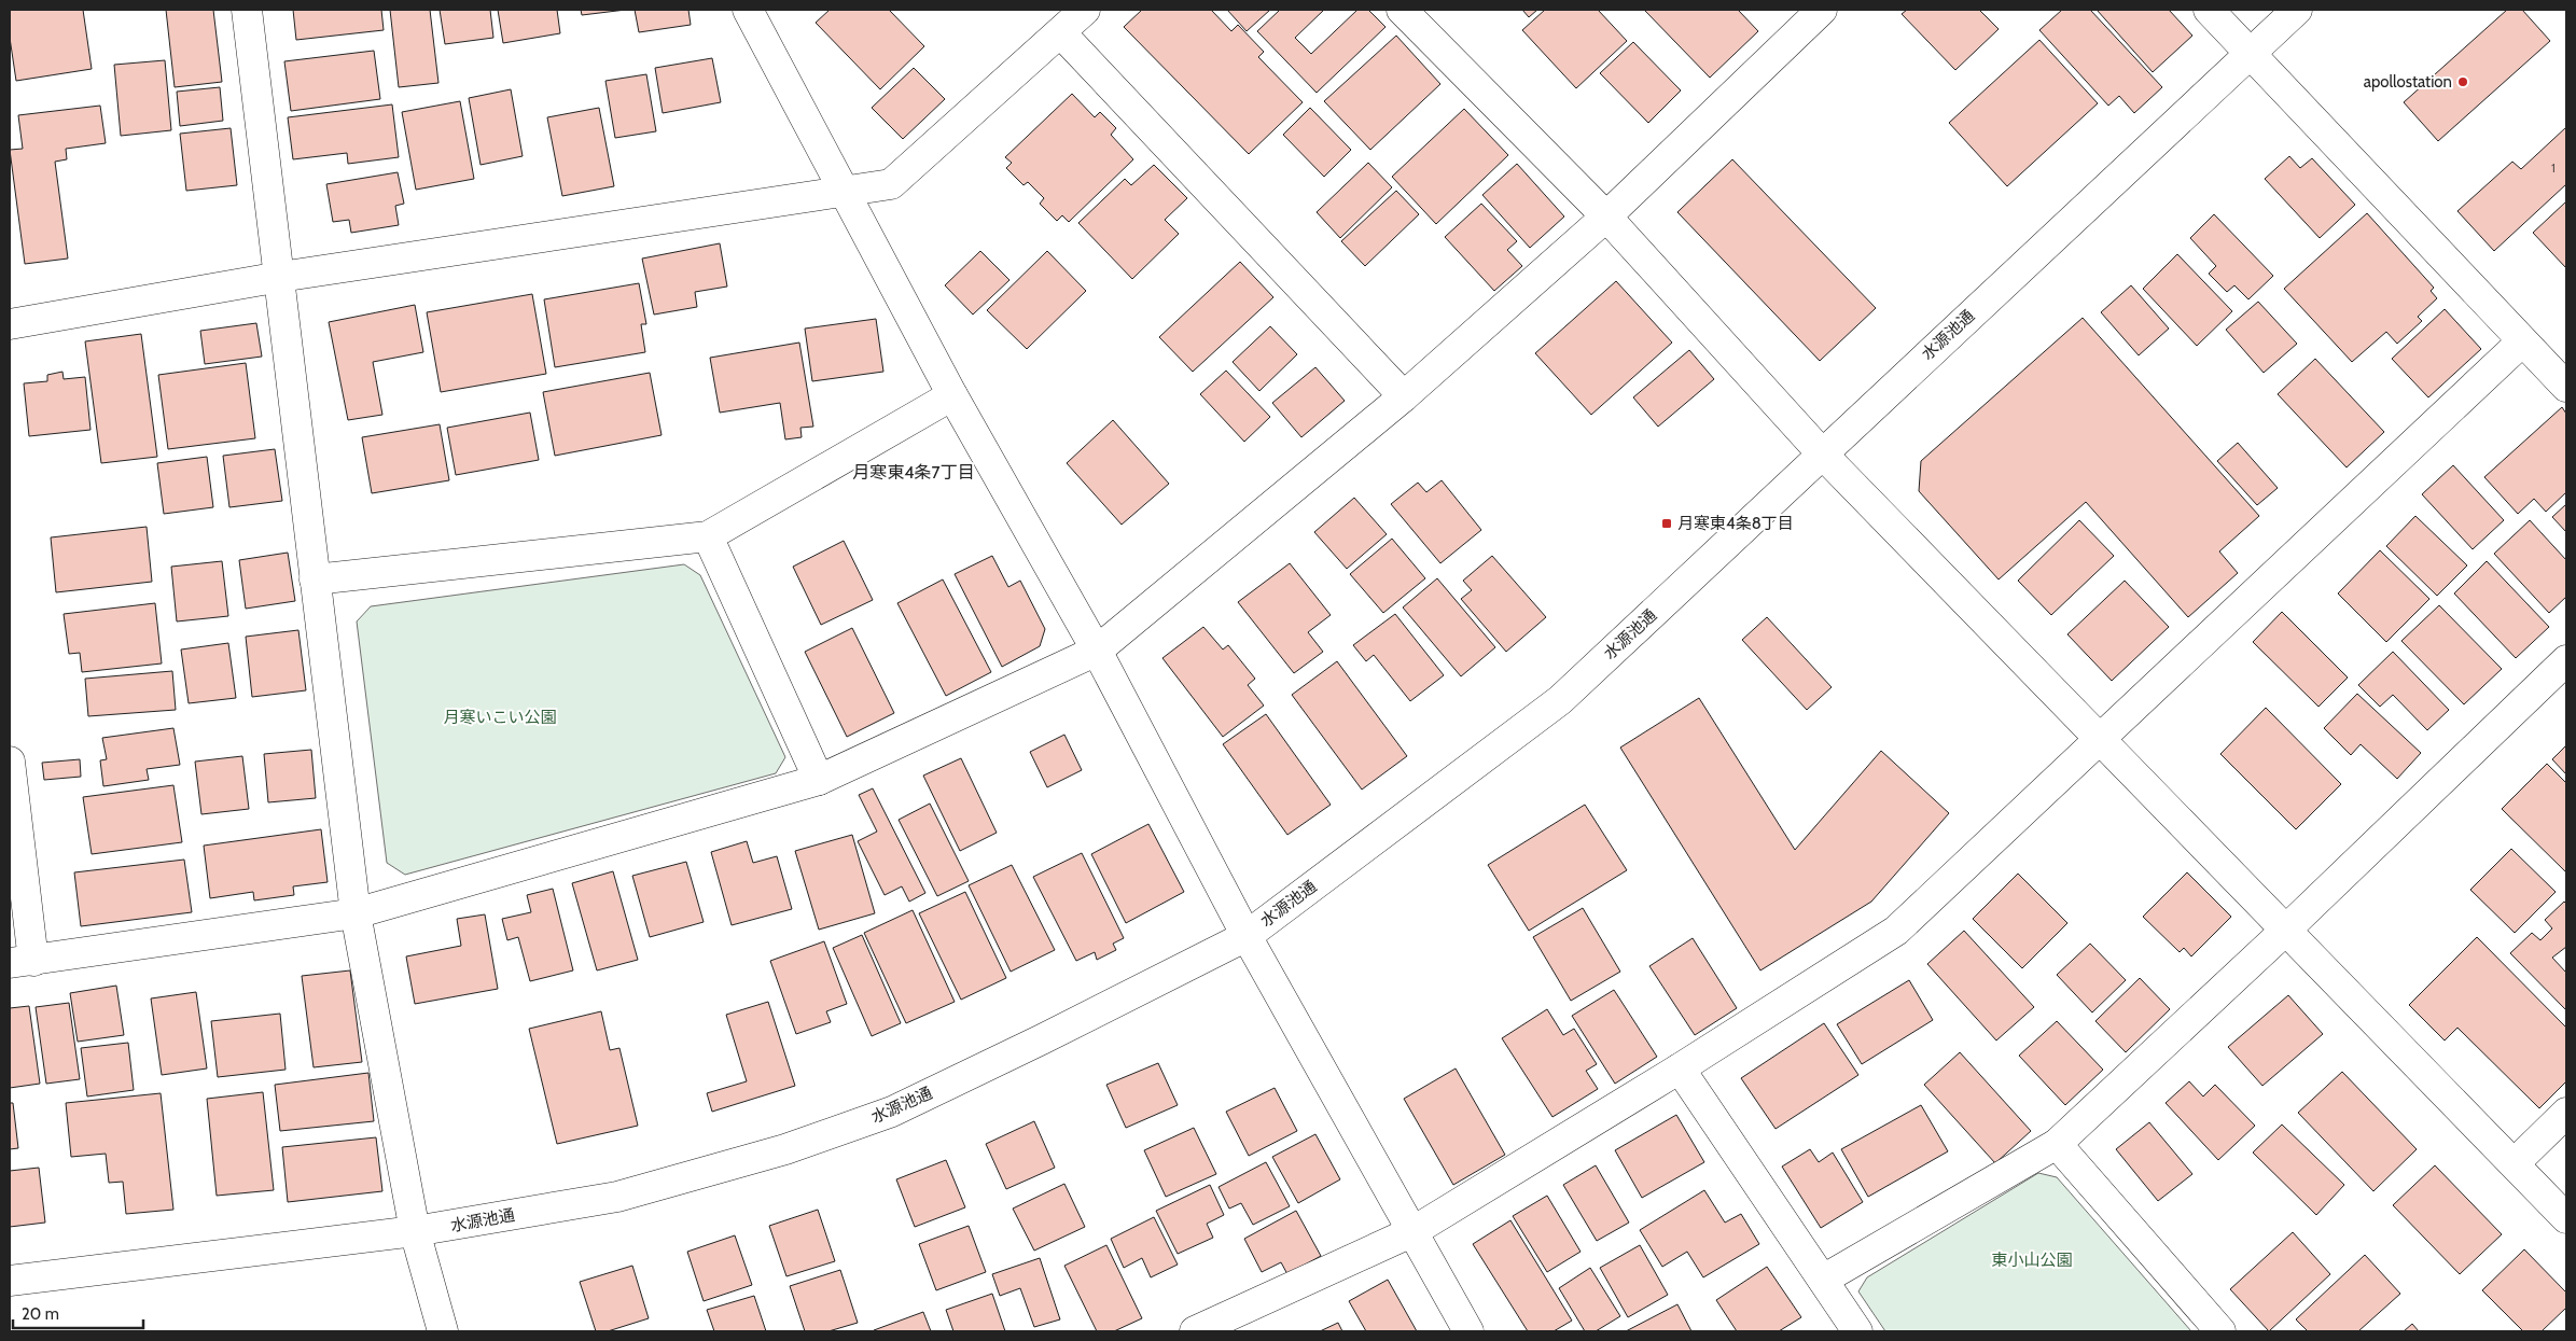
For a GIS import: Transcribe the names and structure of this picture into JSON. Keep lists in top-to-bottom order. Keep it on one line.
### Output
{"streets":{"street":["水源池通"]},"districts":["月寒東4条7丁目"],"parks":["月寒いこい公園","東小山公園"],"places":{"other":["apollostation"],"transit":["月寒東4条8丁目"]},"house_numbers":["1"],"scale_bar":"20 m"}
